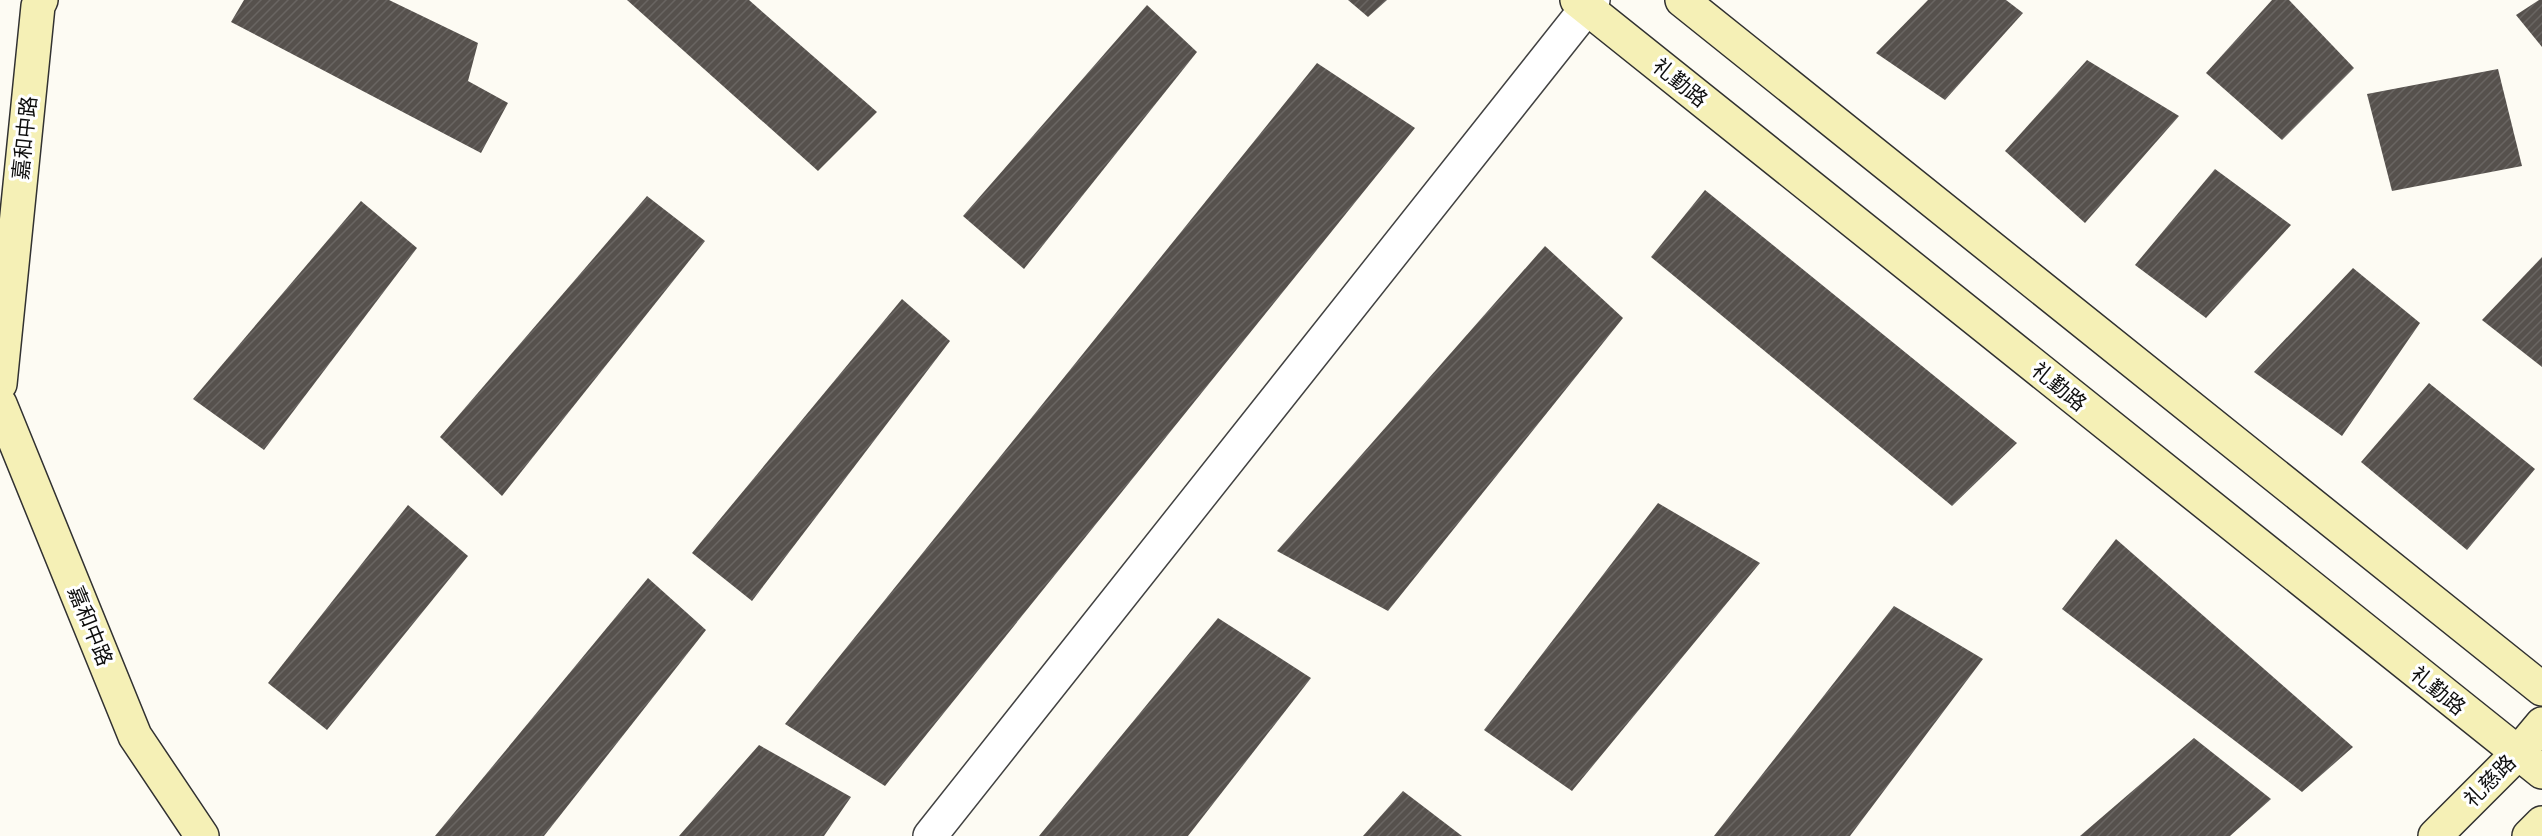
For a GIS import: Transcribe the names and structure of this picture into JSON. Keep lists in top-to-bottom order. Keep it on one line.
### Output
{"streets":{"main road":["礼勤路","嘉和中路","礼慈路"]},"crossings":[["礼勤路","礼慈路"]]}
